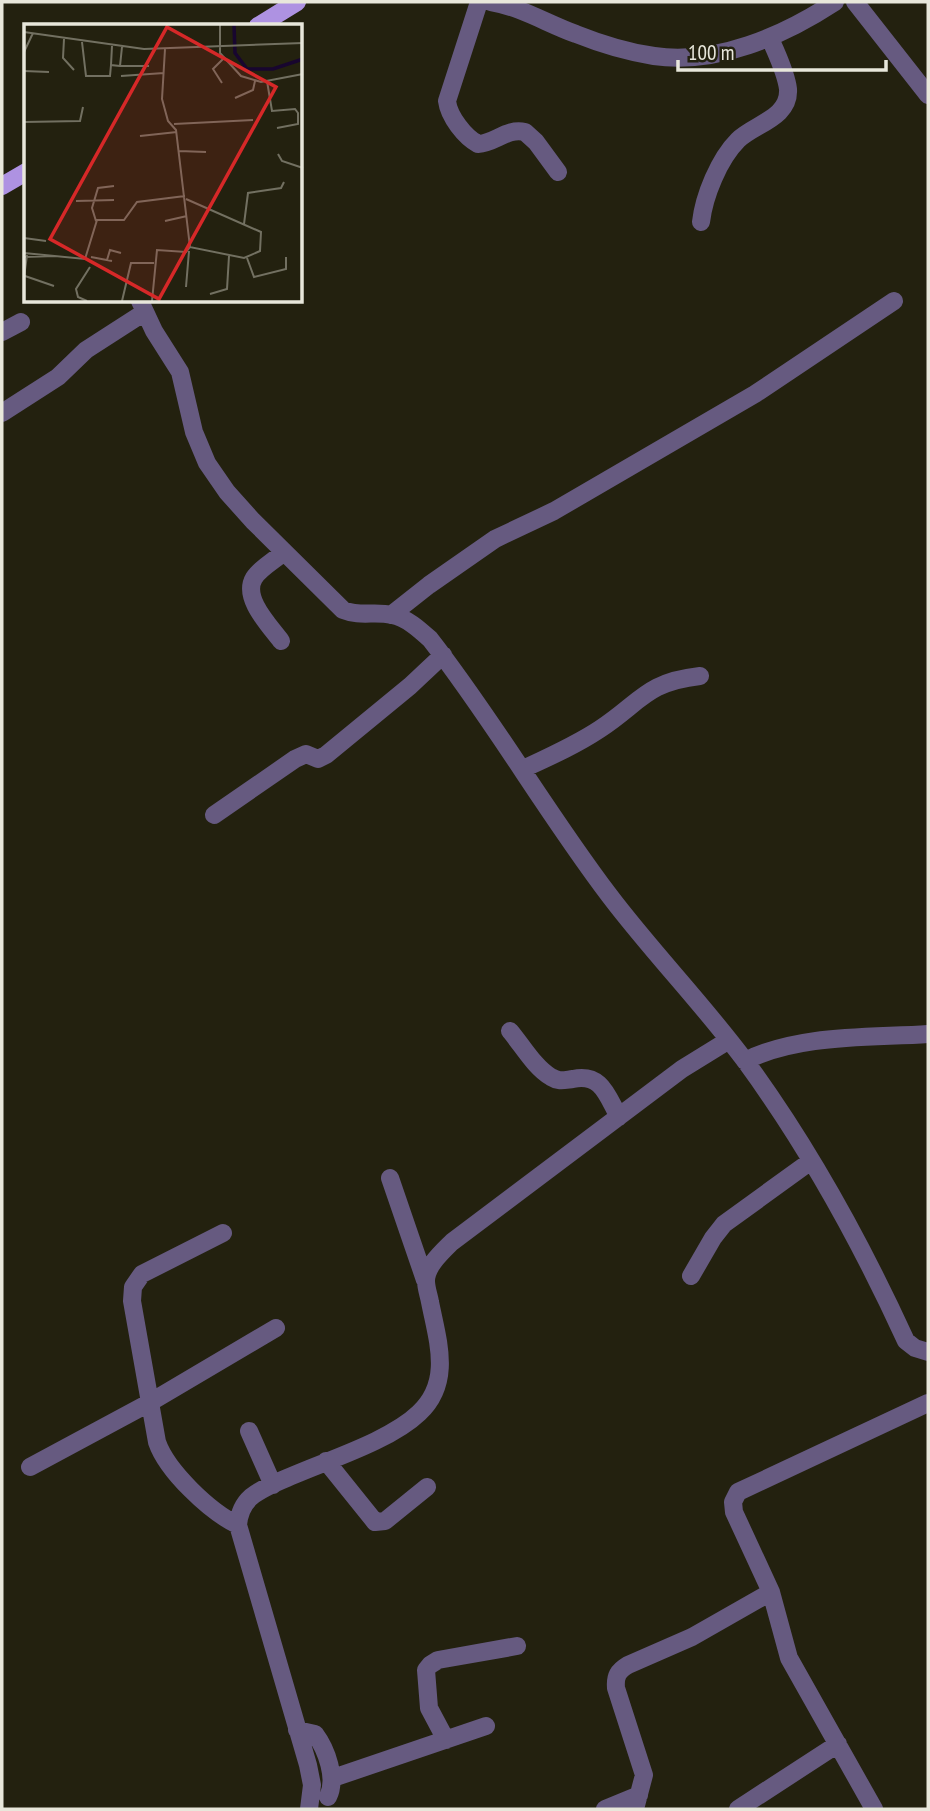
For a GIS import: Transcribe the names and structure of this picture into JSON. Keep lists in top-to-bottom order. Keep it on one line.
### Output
{"scale_bar":"100 m"}
